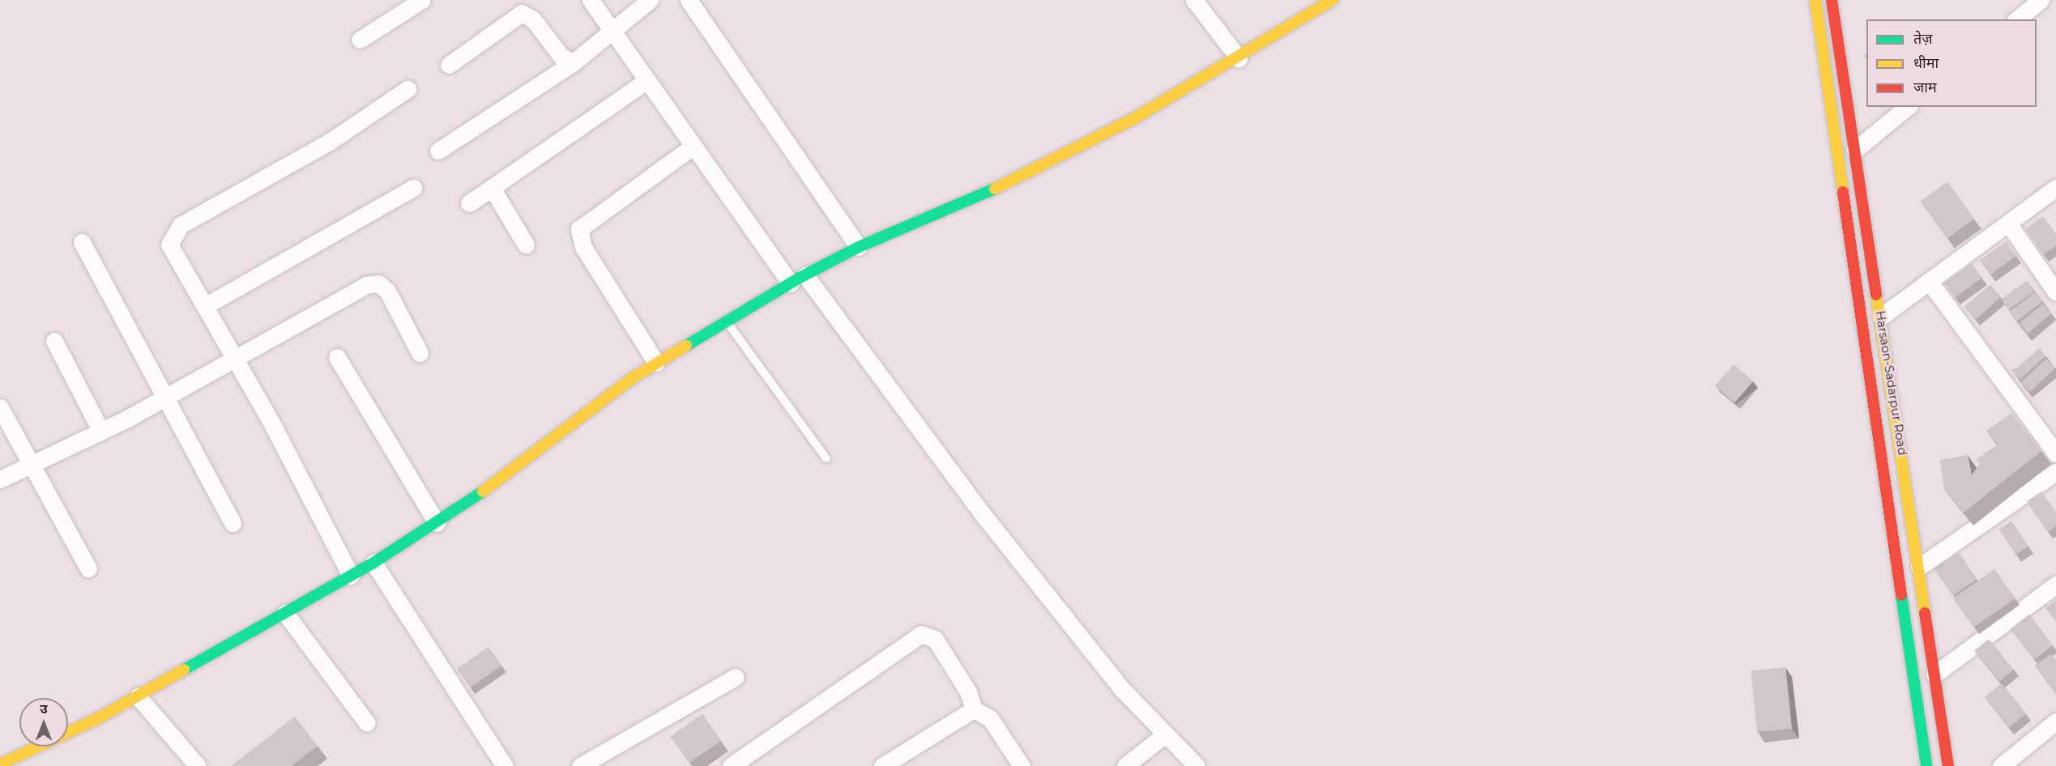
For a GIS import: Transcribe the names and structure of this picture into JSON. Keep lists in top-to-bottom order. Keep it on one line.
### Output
{"streets":{"street":["Harsaon-Sadarpur Road"]},"legend":["तेज़","धीमा","जाम"],"north":"top"}
